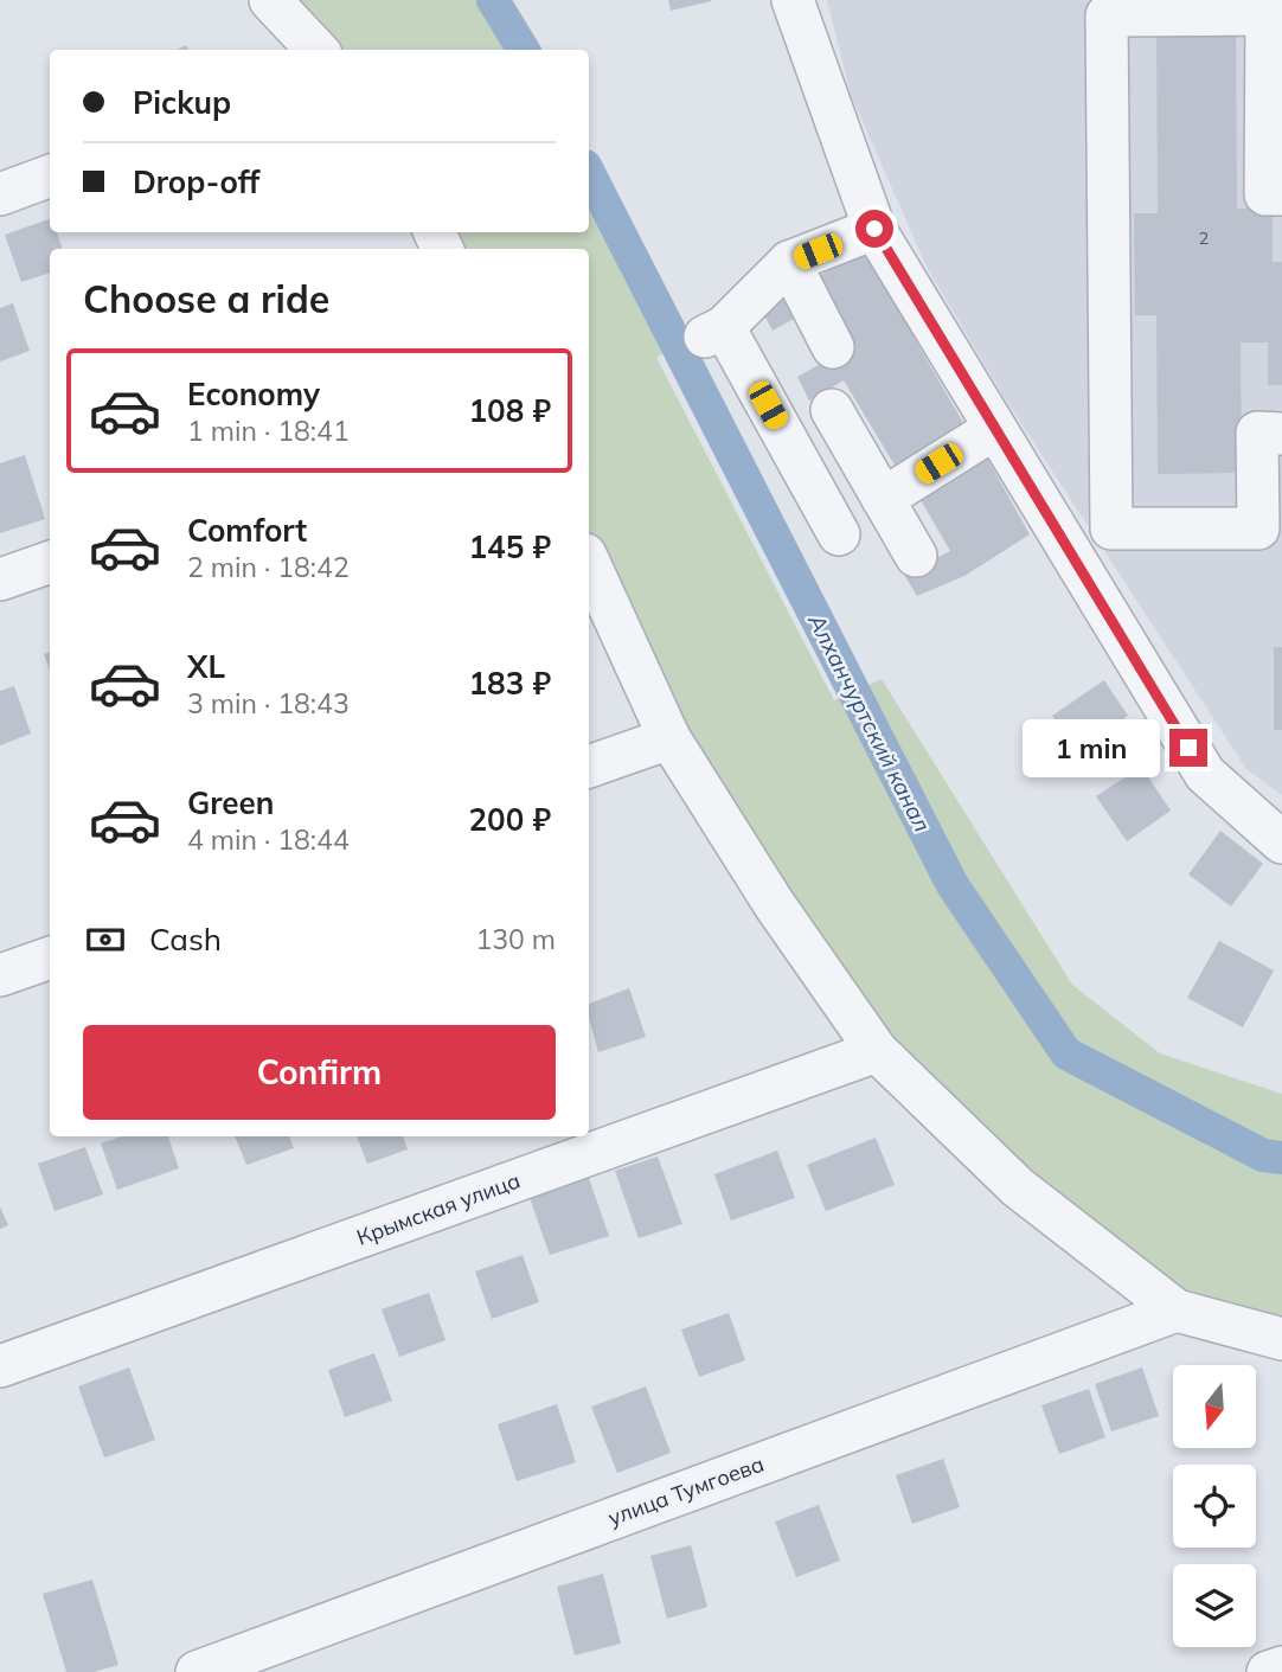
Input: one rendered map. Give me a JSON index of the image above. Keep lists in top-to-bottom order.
{
  "streets": {
    "street": ["Крымская улица", "улица Тумгоева"]
  },
  "water": ["Алханчуртский канал"],
  "house_numbers": ["2"],
  "north": "bottom",
  "page": {
    "banner": ["Pickup", "Drop-off"],
    "heading": "Choose a ride",
    "list": [
      {
        "name": "Economy",
        "note": "1 min · 18:41",
        "value": "108 ₽"
      },
      {
        "name": "Comfort",
        "note": "2 min · 18:42",
        "value": "145 ₽"
      },
      {
        "name": "XL",
        "note": "3 min · 18:43",
        "value": "183 ₽"
      },
      {
        "name": "Green",
        "note": "4 min · 18:44",
        "value": "200 ₽"
      }
    ],
    "bubble": "1 min",
    "pay": ["Cash", "130 m"],
    "buttons": "Confirm"
  }
}
